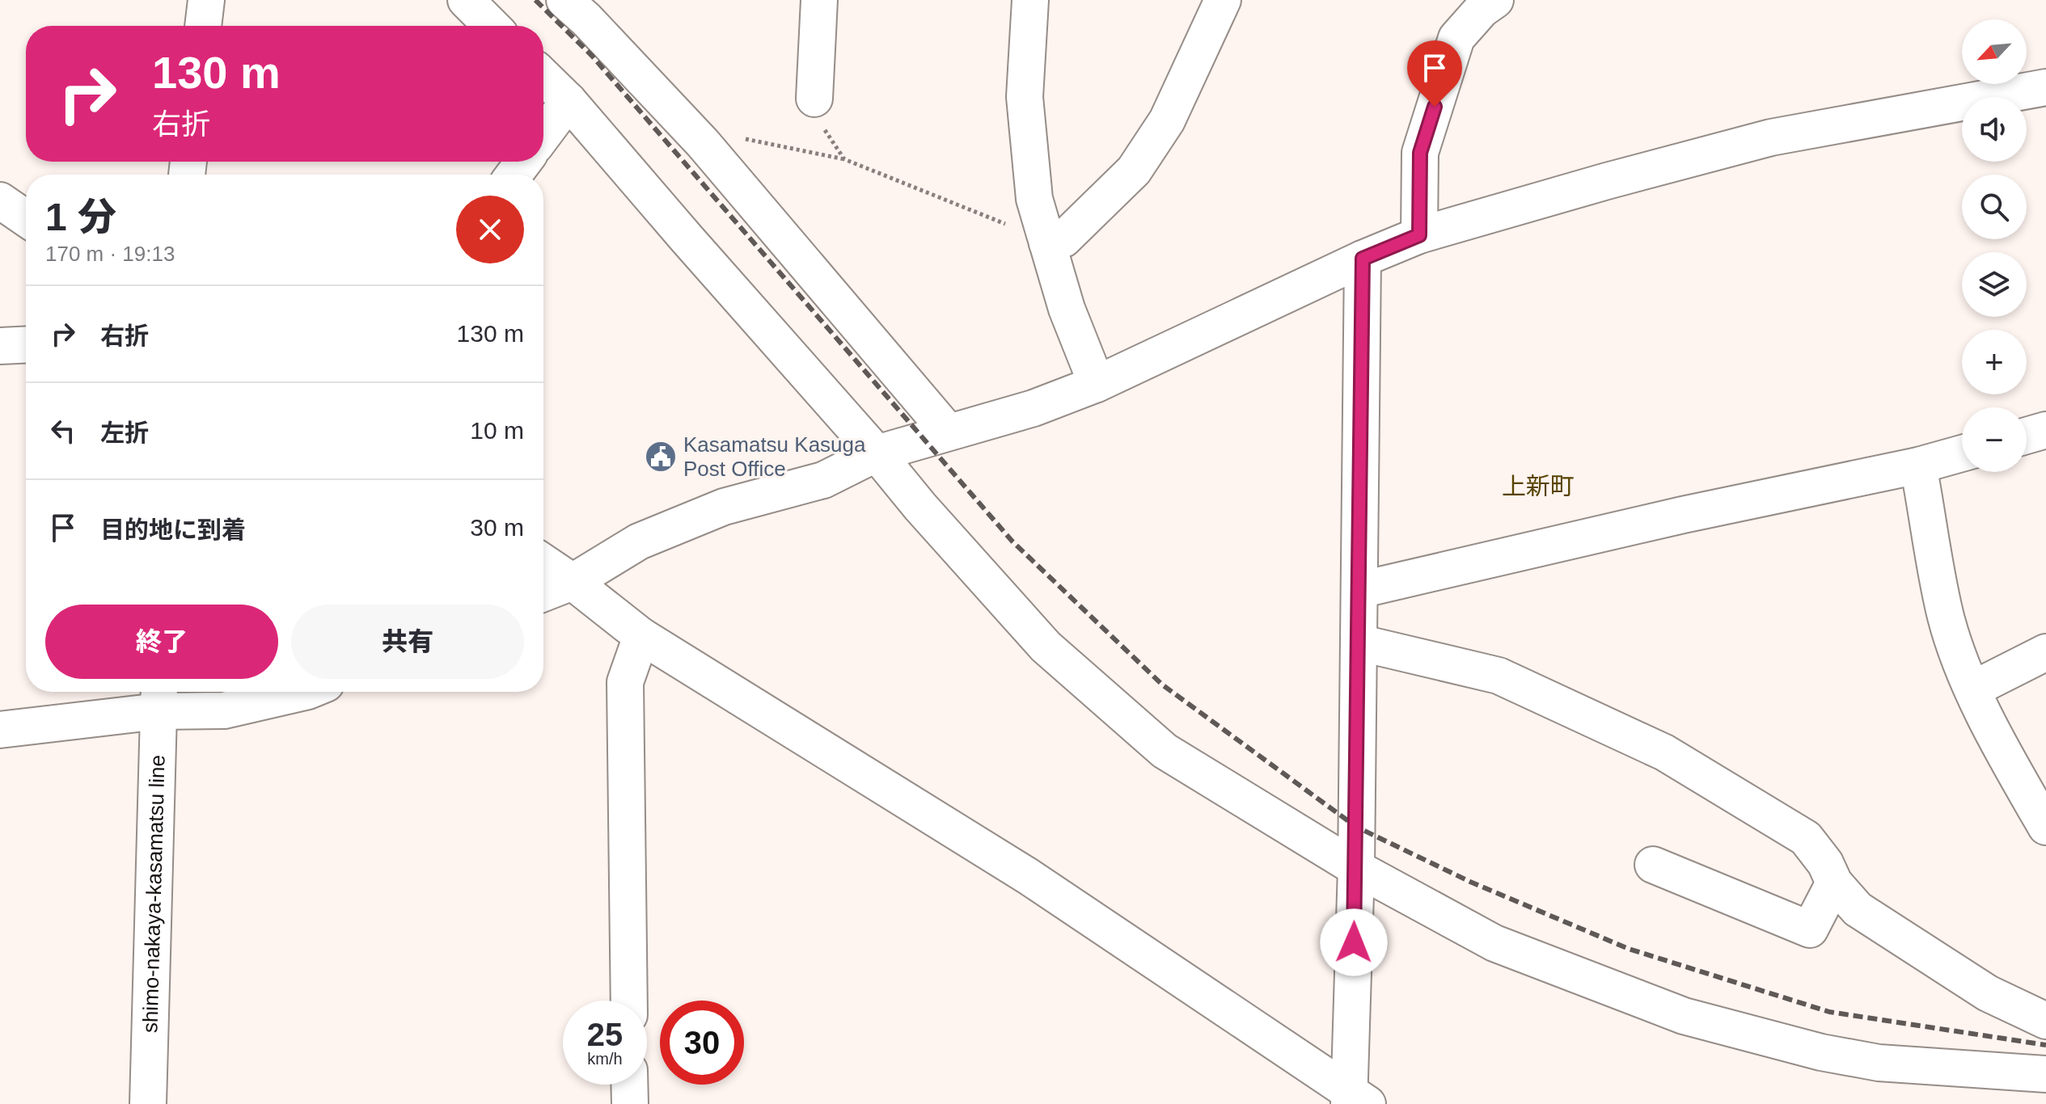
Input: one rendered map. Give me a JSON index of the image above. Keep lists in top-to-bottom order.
{
  "streets": {
    "street": ["shimo-nakaya-kasamatsu line"]
  },
  "districts": ["上新町"],
  "places": {
    "public building": ["Kasamatsu Kasuga Post Office"]
  },
  "north": "bottom left",
  "page": {
    "map_buttons": ["+", "−"],
    "turn": ["130 m", "右折"],
    "heading": ["1 分", "170 m · 19:13"],
    "list": [
      {
        "name": "右折",
        "value": "130 m"
      },
      {
        "name": "左折",
        "value": "10 m"
      },
      {
        "name": "目的地に到着",
        "value": "30 m"
      }
    ],
    "buttons": ["終了", "共有"],
    "speed": "25 km/h",
    "limit": "30"
  }
}
